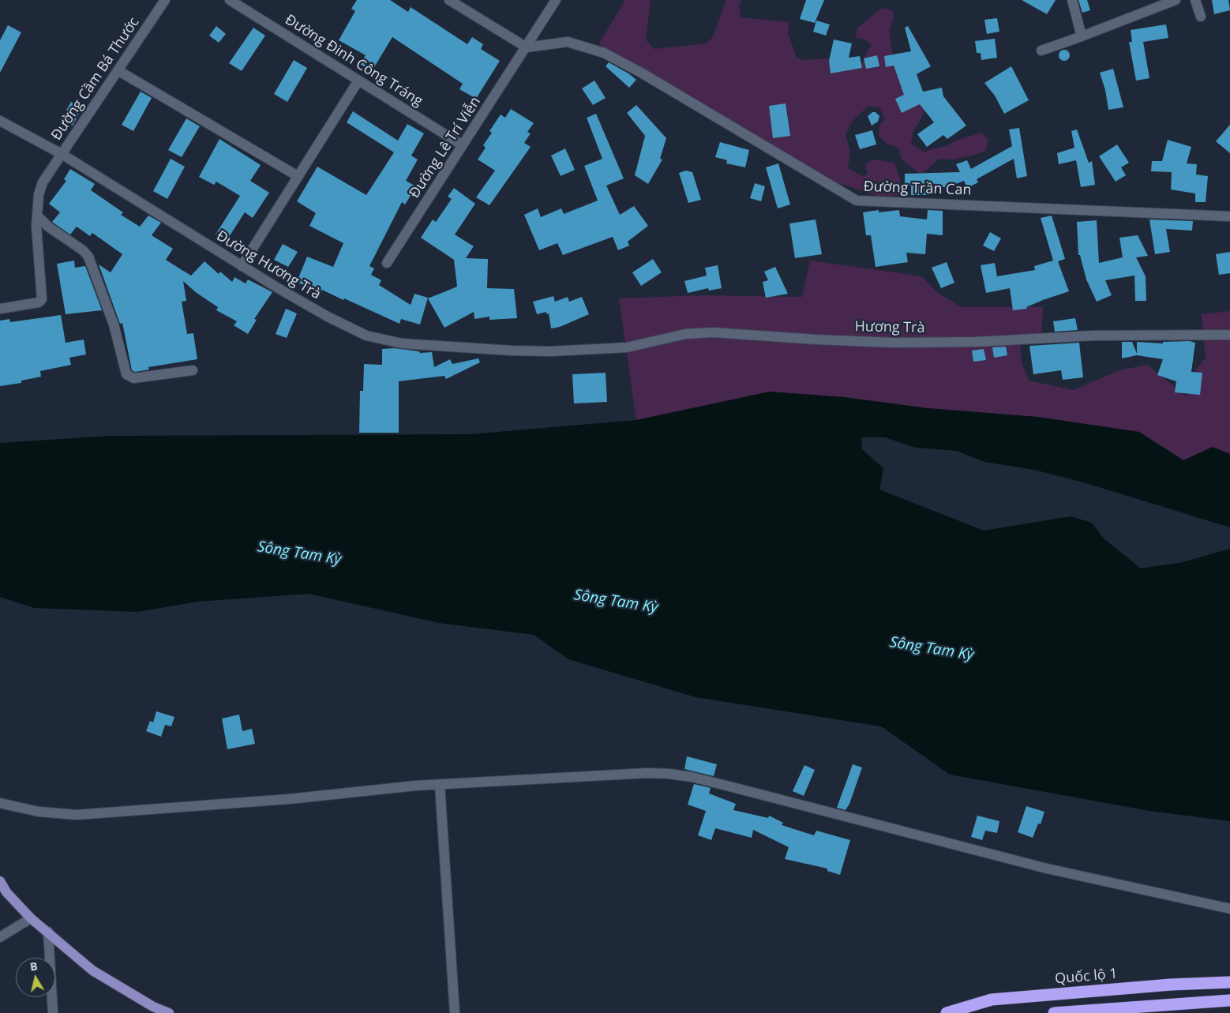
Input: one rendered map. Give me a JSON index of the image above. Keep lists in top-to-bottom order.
{
  "streets": {
    "highway": ["Quốc lộ 1"],
    "street": [
      "Đường Đinh Công Tráng",
      "Đường Cầm Bá Thước",
      "Đường Lê Trí Viễn",
      "Đường Trần Can",
      "Đường Hương Trà",
      "Hương Trà"
    ]
  },
  "crossings": [
    ["Đường Đinh Công Tráng", "Đường Lê Trí Viễn"],
    ["Đường Cầm Bá Thước", "Đường Hương Trà"],
    ["Đường Lê Trí Viễn", "Đường Trần Can"],
    ["Đường Hương Trà", "Hương Trà"]
  ],
  "water": ["Sông Tam Kỳ"],
  "north": "top"
}
